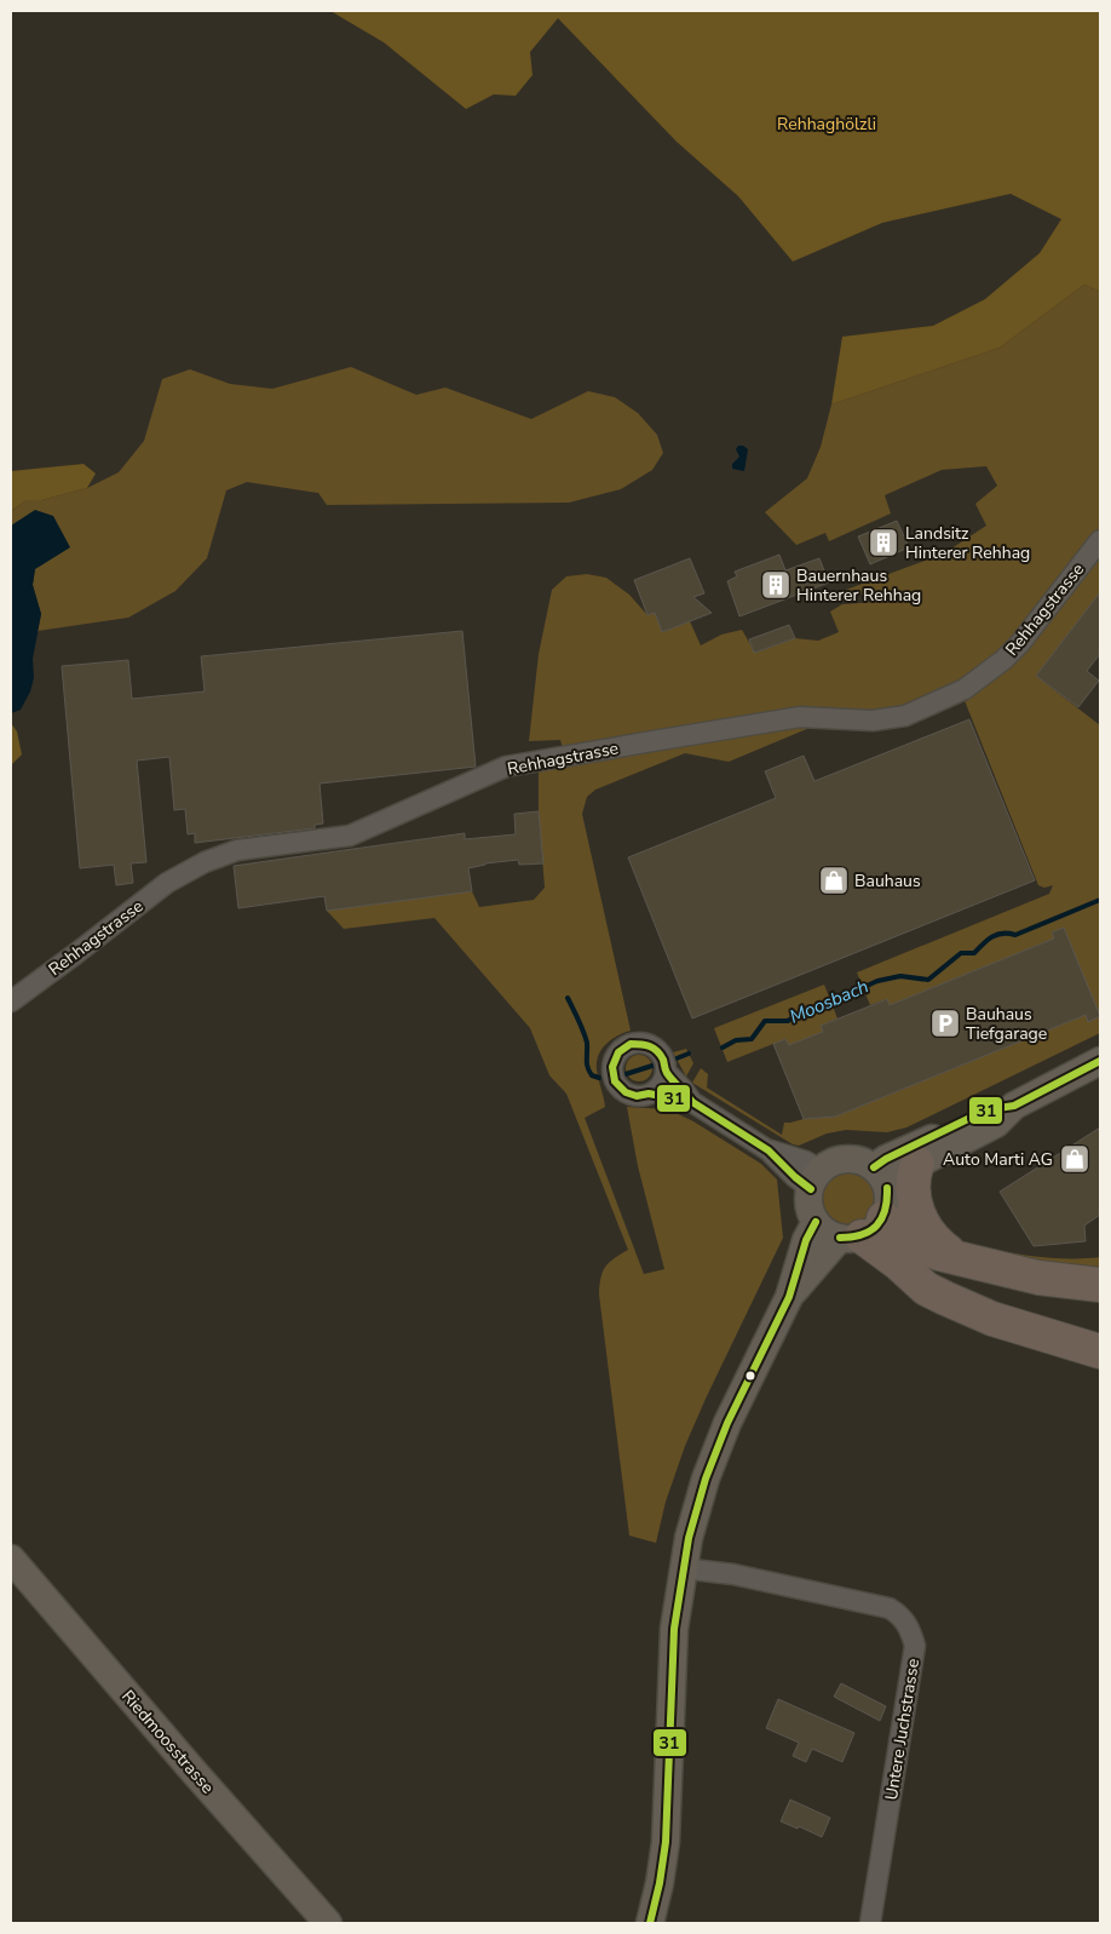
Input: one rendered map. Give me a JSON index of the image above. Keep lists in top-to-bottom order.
{
  "streets": {
    "main road": ["Riedmoosstrasse"],
    "street": ["Rehhagstrasse", "Untere Juchstrasse"]
  },
  "water": ["Moosbach"],
  "parks": ["Rehhaghölzli"],
  "places": {
    "building": ["Landsitz Hinterer Rehhag", "Bauernhaus Hinterer Rehhag"],
    "shop": ["Bauhaus", "Auto Marti AG"],
    "parking": ["Bauhaus Tiefgarage"]
  },
  "lines": ["transit line 31"]
}
